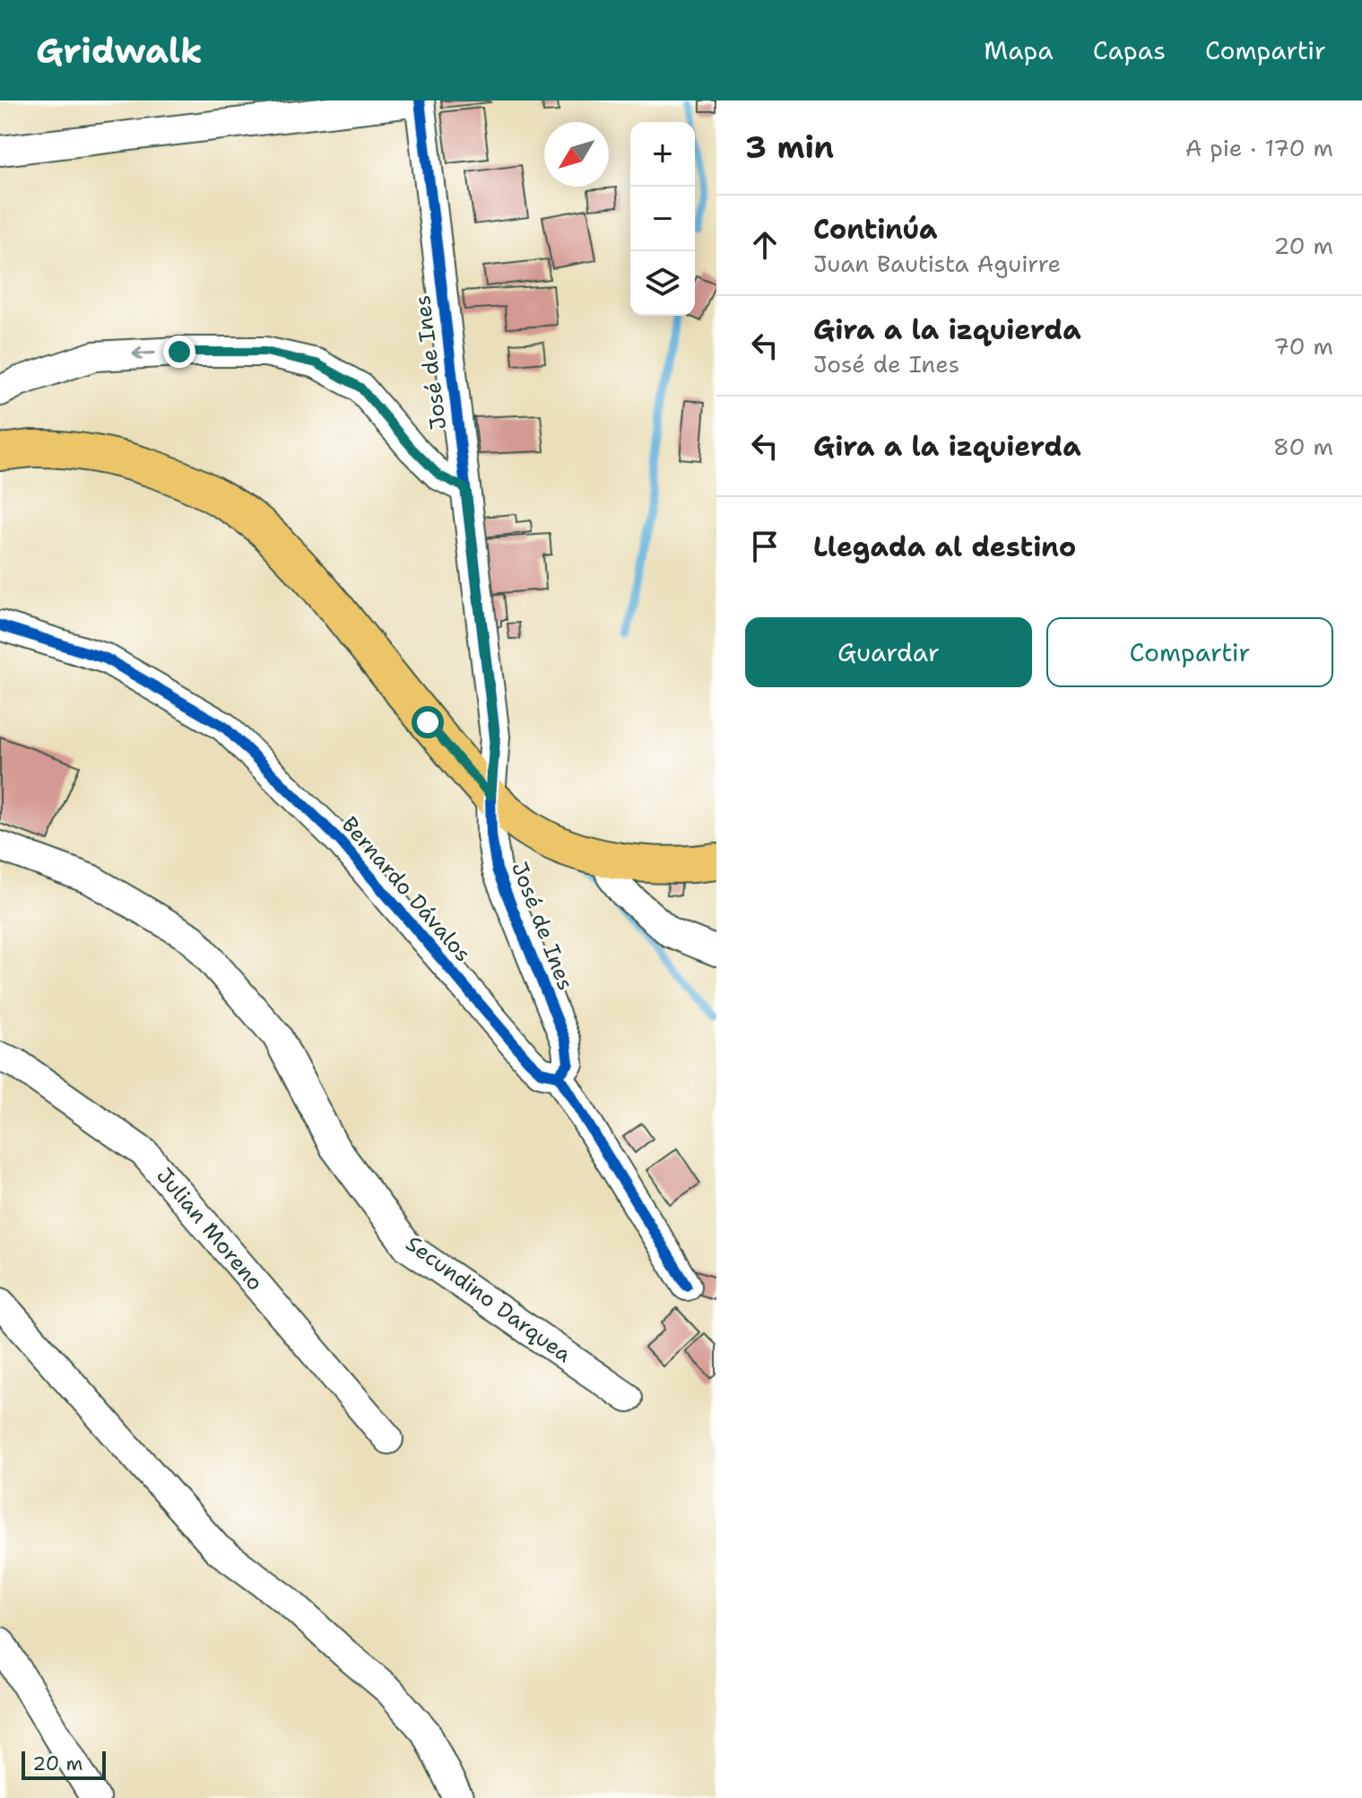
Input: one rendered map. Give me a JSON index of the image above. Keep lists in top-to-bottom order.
{
  "streets": {
    "street": [
      "José de Ines",
      "Bernardo Dávalos",
      "Julian Moreno",
      "Secundino Darquea"
    ]
  },
  "crossings": [
    ["José de Ines", "Bernardo Dávalos"]
  ],
  "scale_bar": "20 m",
  "north": "bottom left",
  "page": {
    "header": "Gridwalk",
    "nav": ["Mapa", "Capas", "Compartir"],
    "heading": ["3 min", "A pie · 170 m"],
    "map_buttons": ["+", "−"],
    "list": [
      ["Continúa", "Juan Bautista Aguirre", "20 m"],
      ["Gira a la izquierda", "José de Ines", "70 m"],
      ["Gira a la izquierda", "80 m"],
      "Llegada al destino"
    ],
    "buttons": ["Guardar", "Compartir"],
    "scale": "20 m"
  }
}
